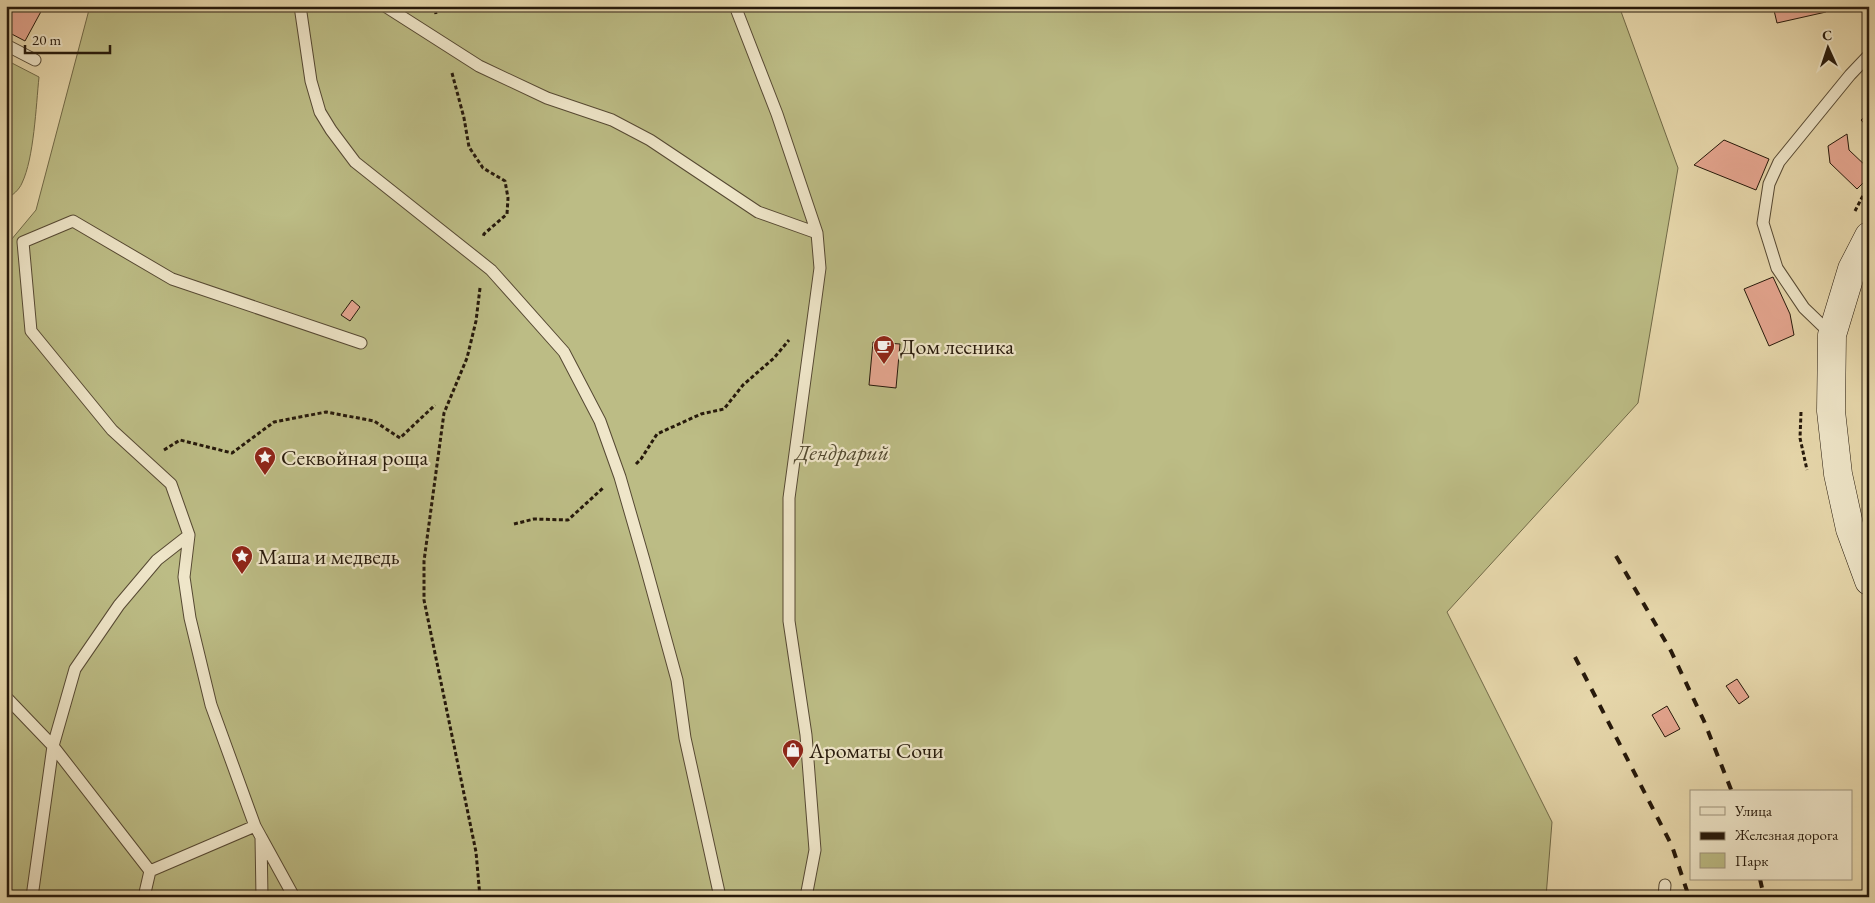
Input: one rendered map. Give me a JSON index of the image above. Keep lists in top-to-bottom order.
{
  "parks": ["Дендрарий"],
  "places": {
    "cafe": ["Дом лесника"],
    "place": ["Секвойная роща", "Маша и медведь"],
    "shop": ["Ароматы Сочи"]
  },
  "legend": ["Улица", "Железная дорога", "Парк"],
  "scale_bar": "20 m",
  "north": "top"
}
